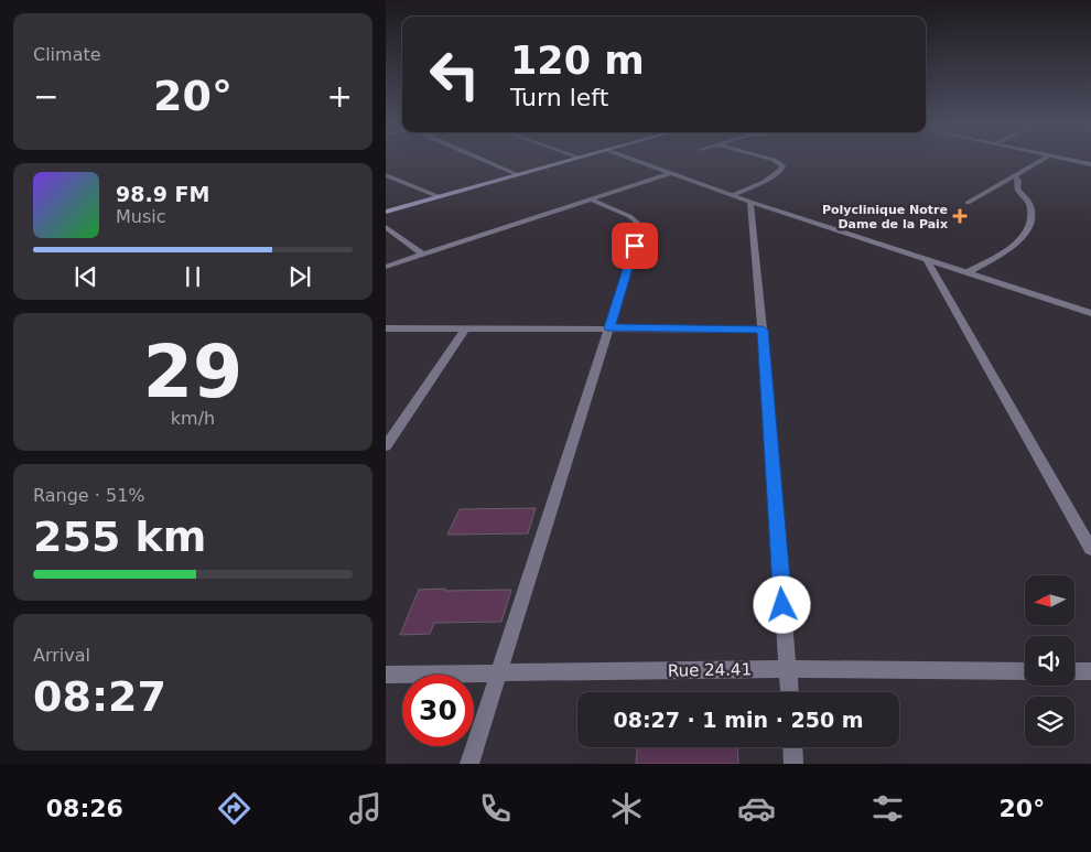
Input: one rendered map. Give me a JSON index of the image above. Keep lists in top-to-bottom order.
{
  "streets": {
    "street": ["Rue 24.41"]
  },
  "places": {
    "health": ["Polyclinique Notre Dame de la Paix"]
  },
  "north": "left",
  "page": {
    "tile": [
      "Climate",
      ["29", "km/h"],
      ["Range · 51%", "255 km"],
      ["Arrival", "08:27"]
    ],
    "turn": ["120 m", "Turn left"],
    "heat": ["−", "20°", "+"],
    "song": ["98.9 FM", "Music"],
    "limit": "30",
    "trip": "08:27 · 1 min · 250 m",
    "tabs": ["08:26", "20°"]
  }
}
